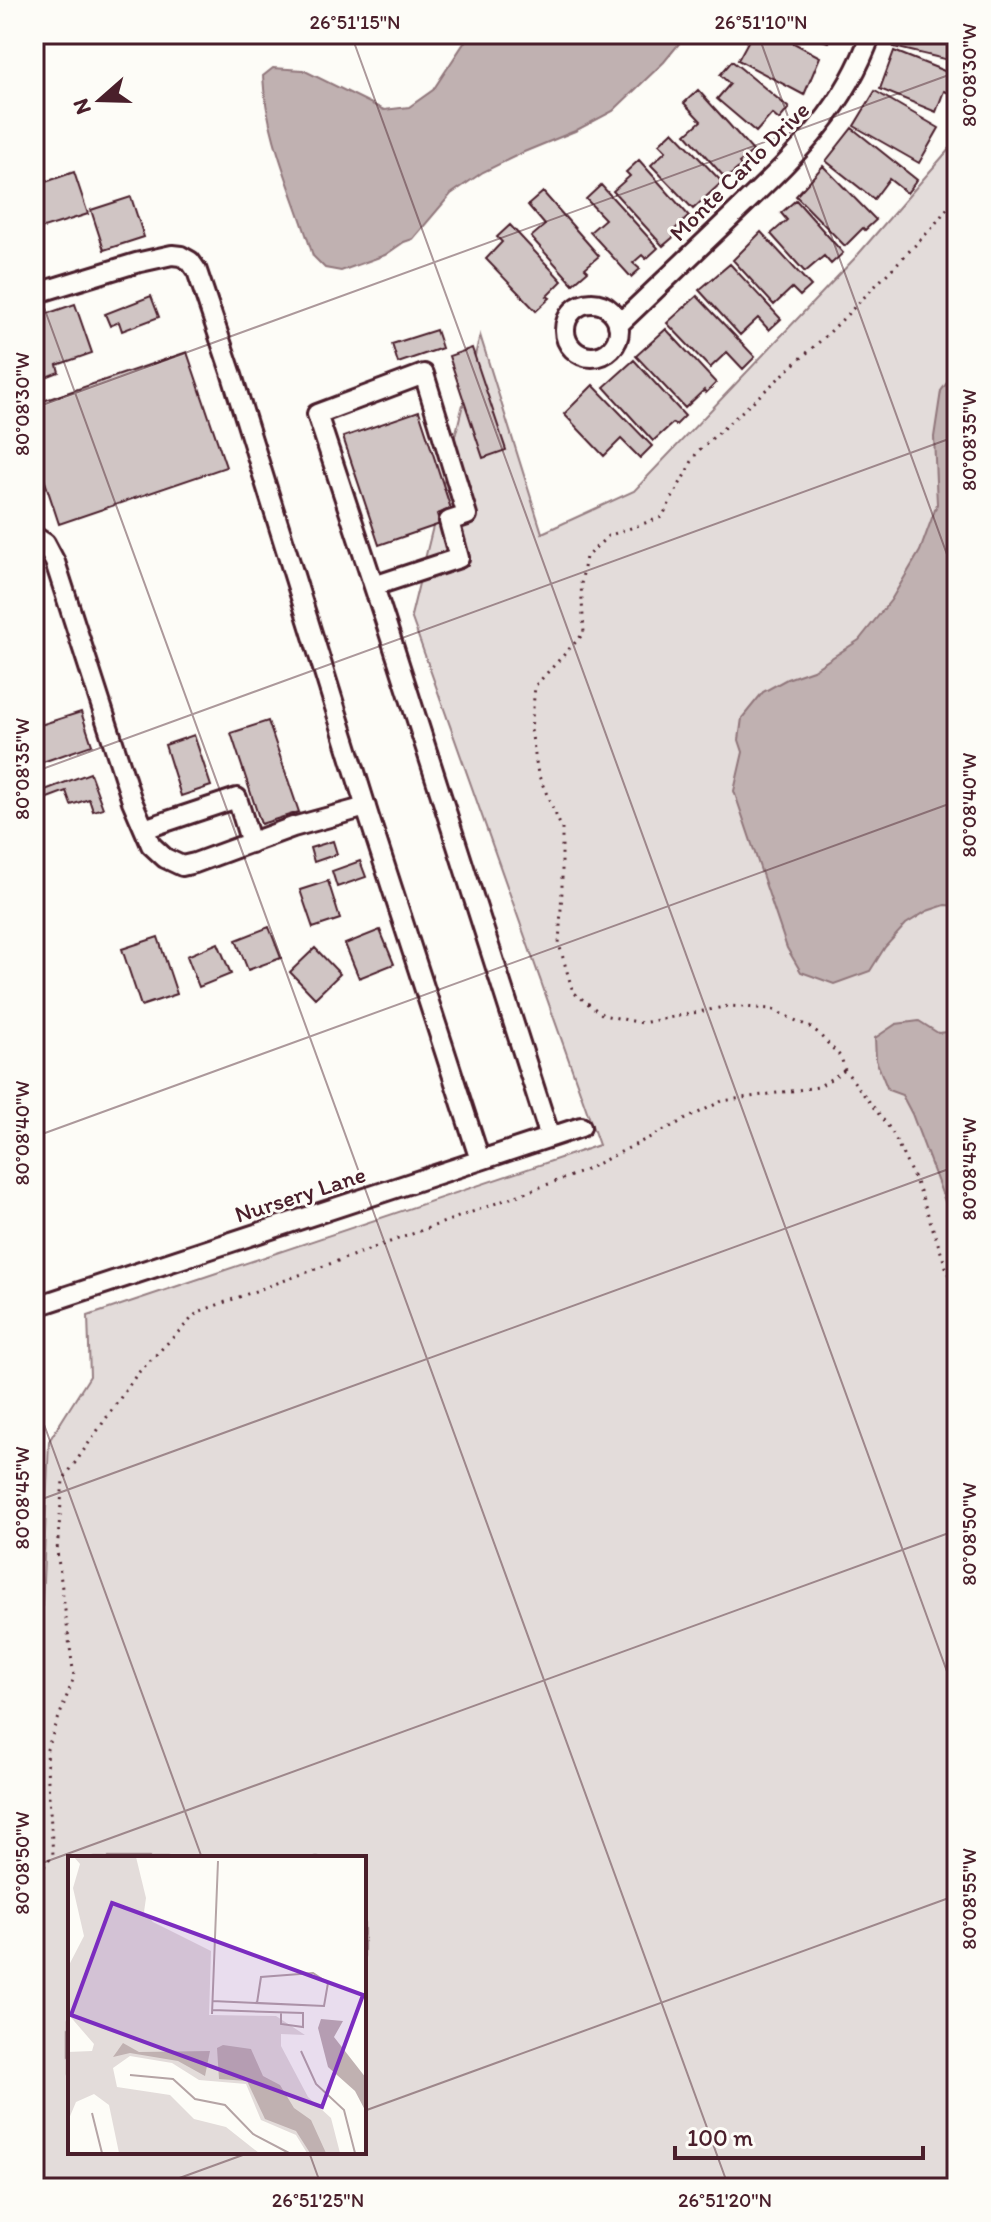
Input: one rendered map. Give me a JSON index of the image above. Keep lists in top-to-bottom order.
{
  "streets": {
    "street": ["Monte Carlo Drive", "Nursery Lane"]
  },
  "scale_bar": "100 m",
  "north": "left",
  "coordinates": [
    "26°51'15\"N",
    "26°51'10\"N",
    "80°08'30\"W",
    "80°08'35\"W",
    "80°08'40\"W",
    "80°08'45\"W",
    "80°08'50\"W",
    "80°08'55\"W",
    "26°51'25\"N",
    "26°51'20\"N"
  ]
}
